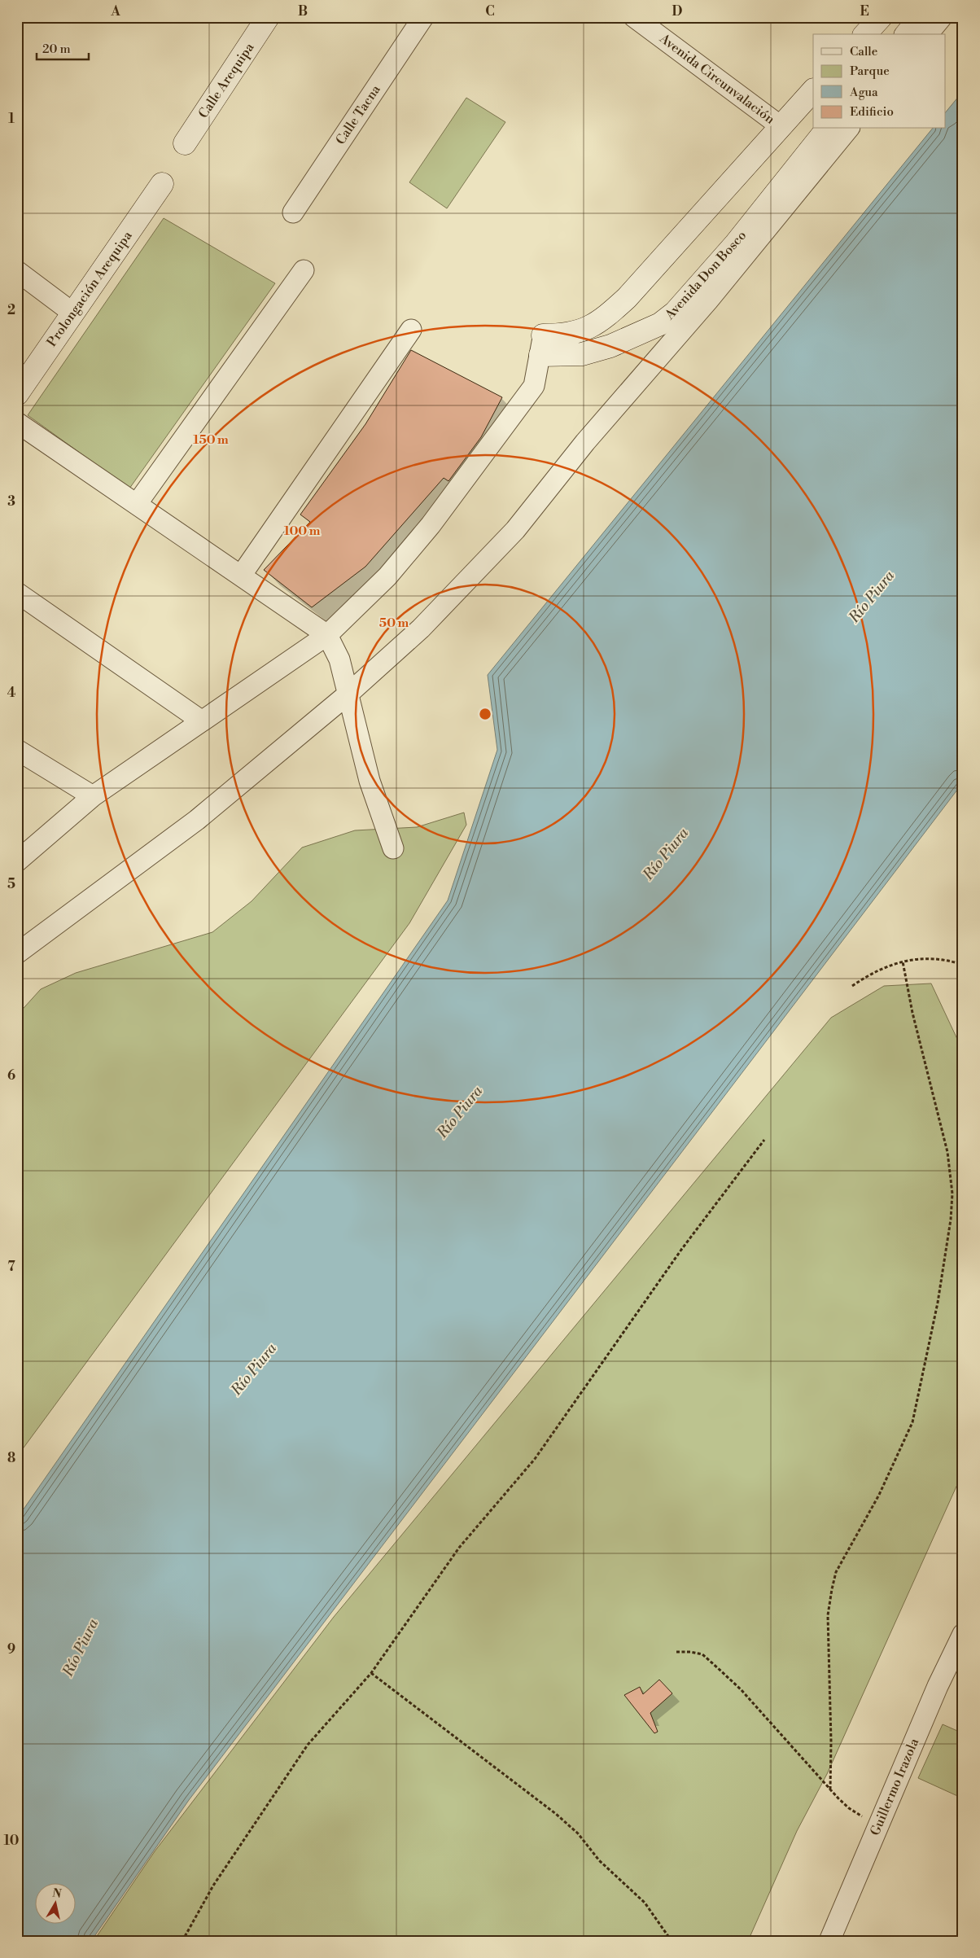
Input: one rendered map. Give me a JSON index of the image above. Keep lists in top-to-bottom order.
{
  "streets": {
    "main road": ["Calle Arequipa", "Avenida Don Bosco", "Prolongación Arequipa"],
    "street": ["Avenida Circunvalación", "Calle Tacna", "Guillermo Irazola"]
  },
  "water": ["Río Piura"],
  "legend": [
    "Calle",
    "Parque",
    "Agua",
    "Edificio"
  ],
  "scale_bar": "20 m",
  "north": "top",
  "grid": {
    "columns": [
      "A",
      "B",
      "C",
      "D",
      "E"
    ],
    "rows": [
      "1",
      "2",
      "3",
      "4",
      "5",
      "6",
      "7",
      "8",
      "9",
      "10"
    ]
  },
  "rings": ["150 m", "100 m", "50 m"]
}
